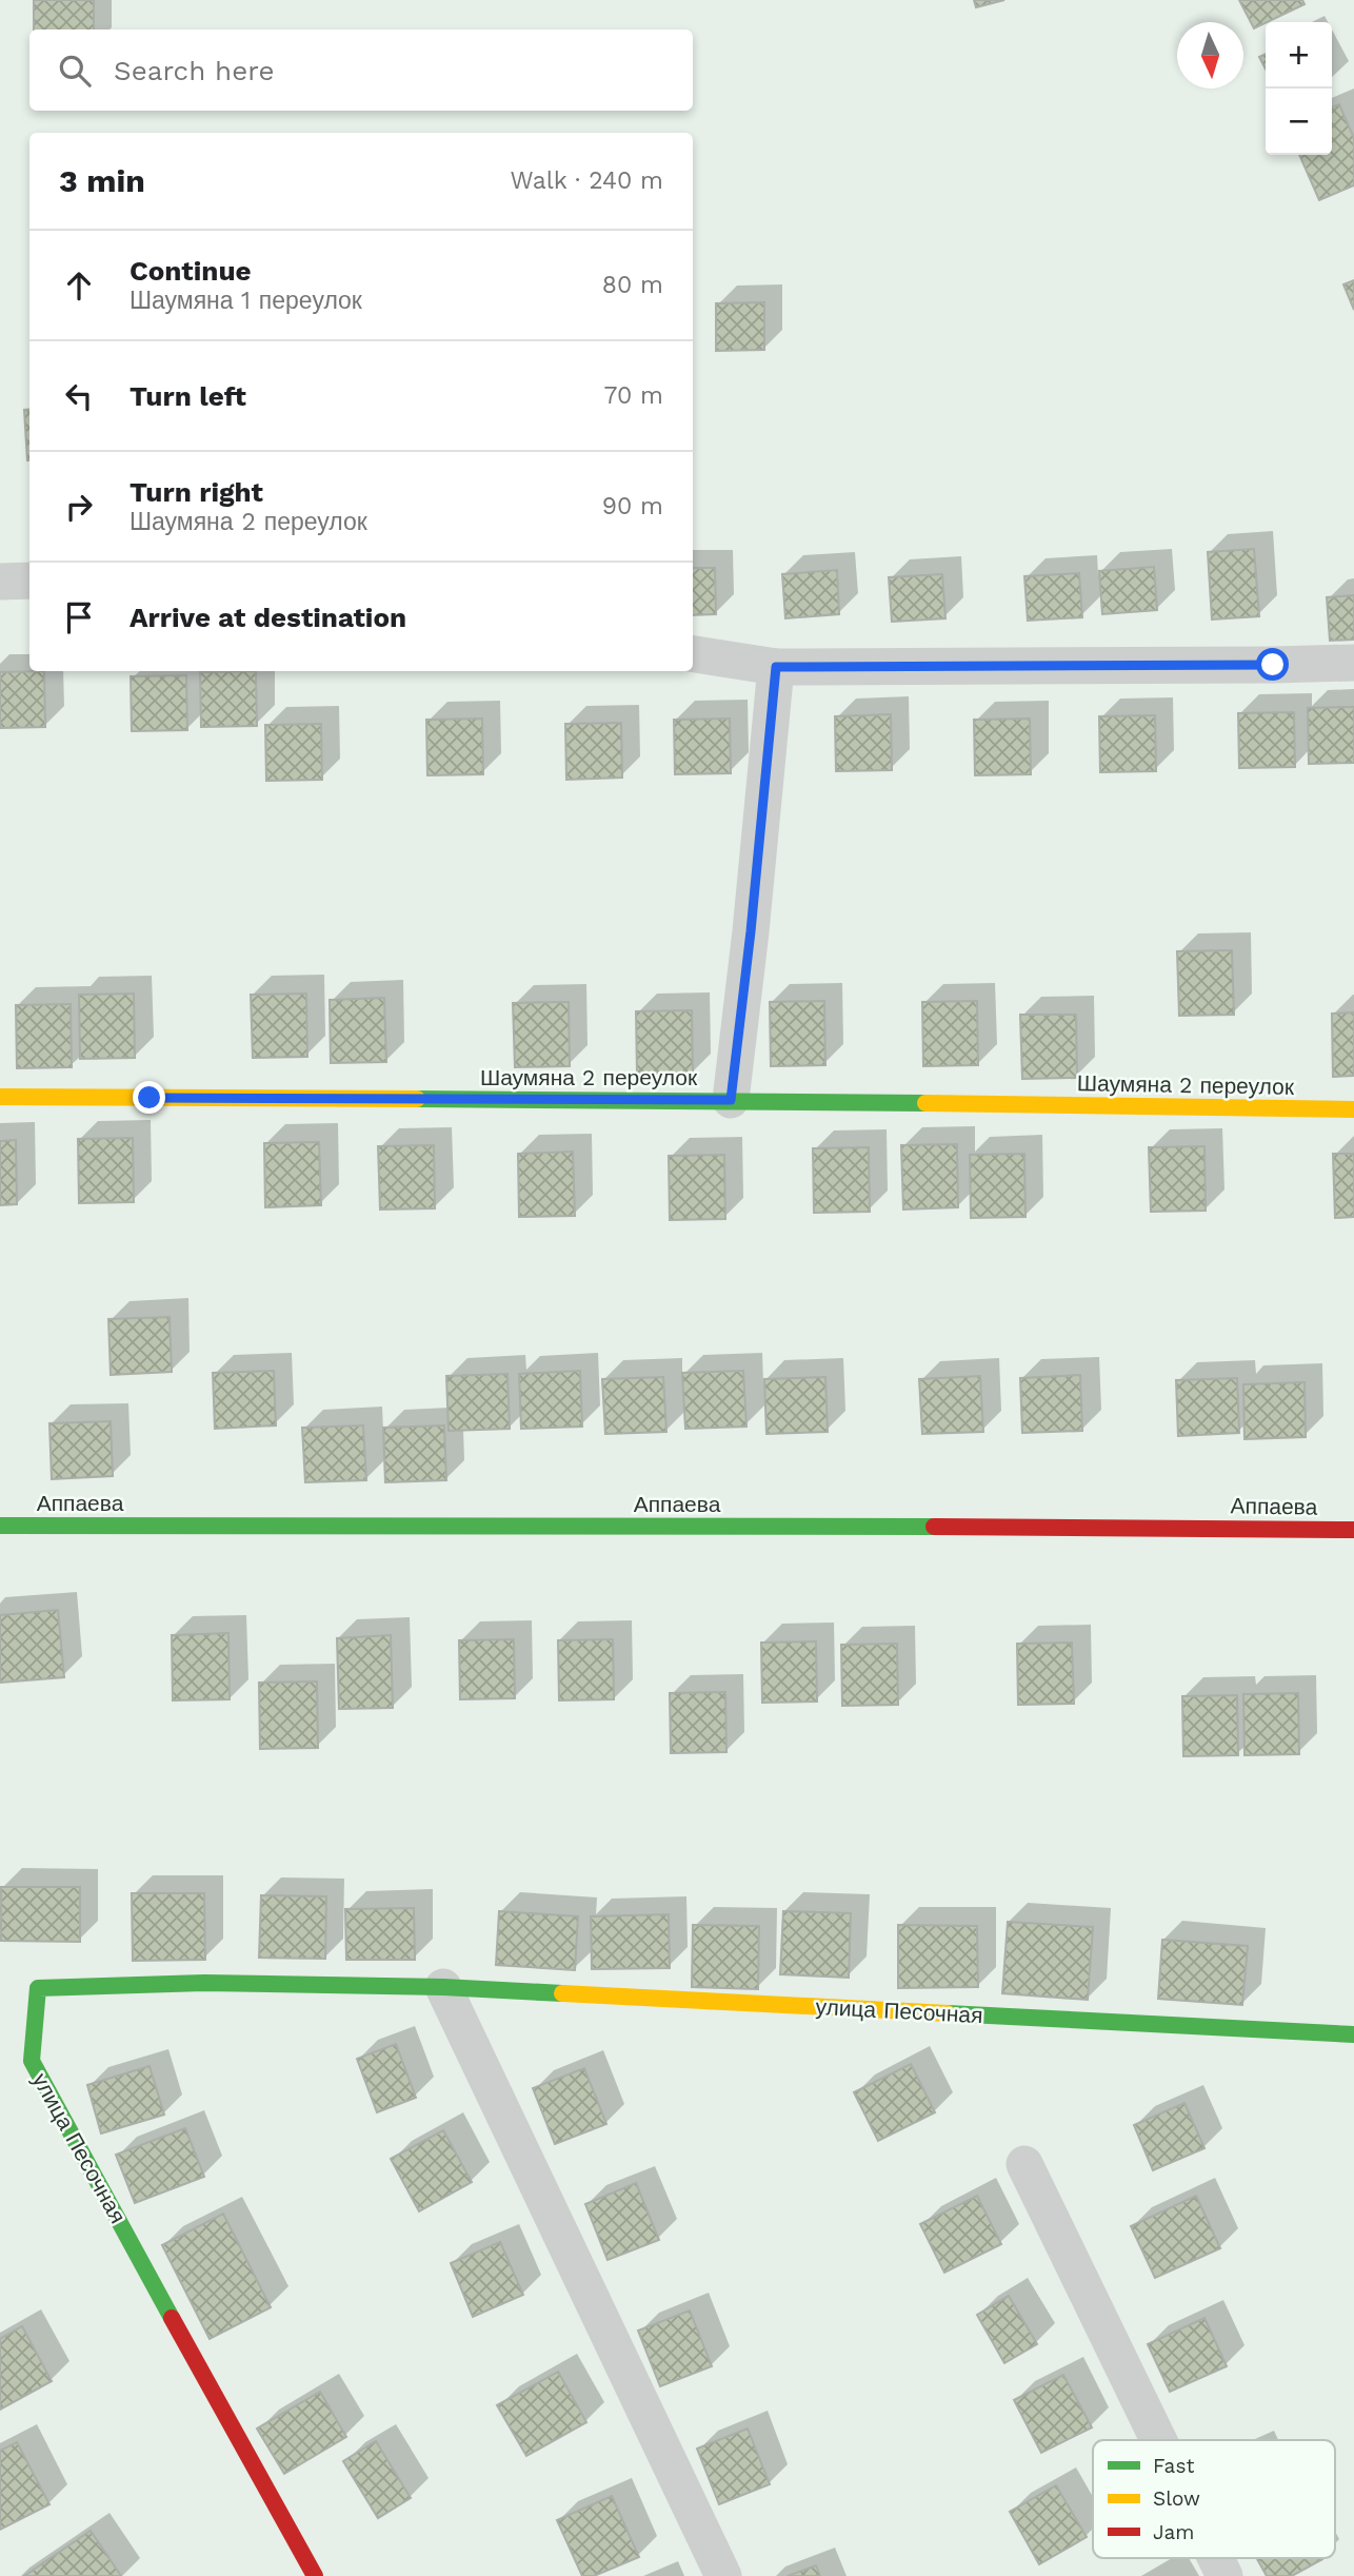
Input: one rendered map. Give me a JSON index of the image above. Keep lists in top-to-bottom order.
{
  "streets": {
    "street": ["Шаумяна 2 переулок", "Аппаева", "улица Песочная"]
  },
  "legend": ["Fast", "Slow", "Jam"],
  "north": "bottom",
  "page": {
    "map_buttons": ["+", "−"],
    "search": "Search here",
    "heading": ["3 min", "Walk · 240 m"],
    "list": [
      ["Continue", "Шаумяна 1 переулок", "80 m"],
      ["Turn left", "70 m"],
      ["Turn right", "Шаумяна 2 переулок", "90 m"],
      "Arrive at destination"
    ]
  }
}
